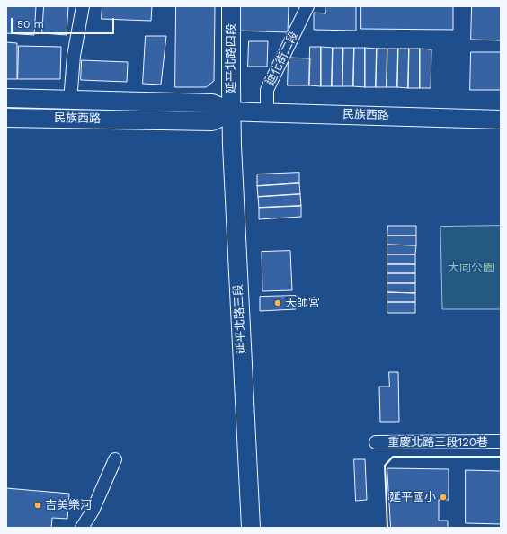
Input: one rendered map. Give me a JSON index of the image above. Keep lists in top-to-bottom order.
{
  "streets": {
    "street": [
      "延平北路四段",
      "迪化街二段",
      "民族西路",
      "延平北路三段",
      "重慶北路三段120巷"
    ]
  },
  "crossings": [
    ["延平北路四段", "民族西路"],
    ["延平北路四段", "延平北路三段"],
    ["迪化街二段", "民族西路"],
    ["民族西路", "延平北路三段"]
  ],
  "parks": ["大同公園"],
  "places": ["天師宮", "延平國小", "吉美樂河"],
  "scale_bar": "50 m"
}
